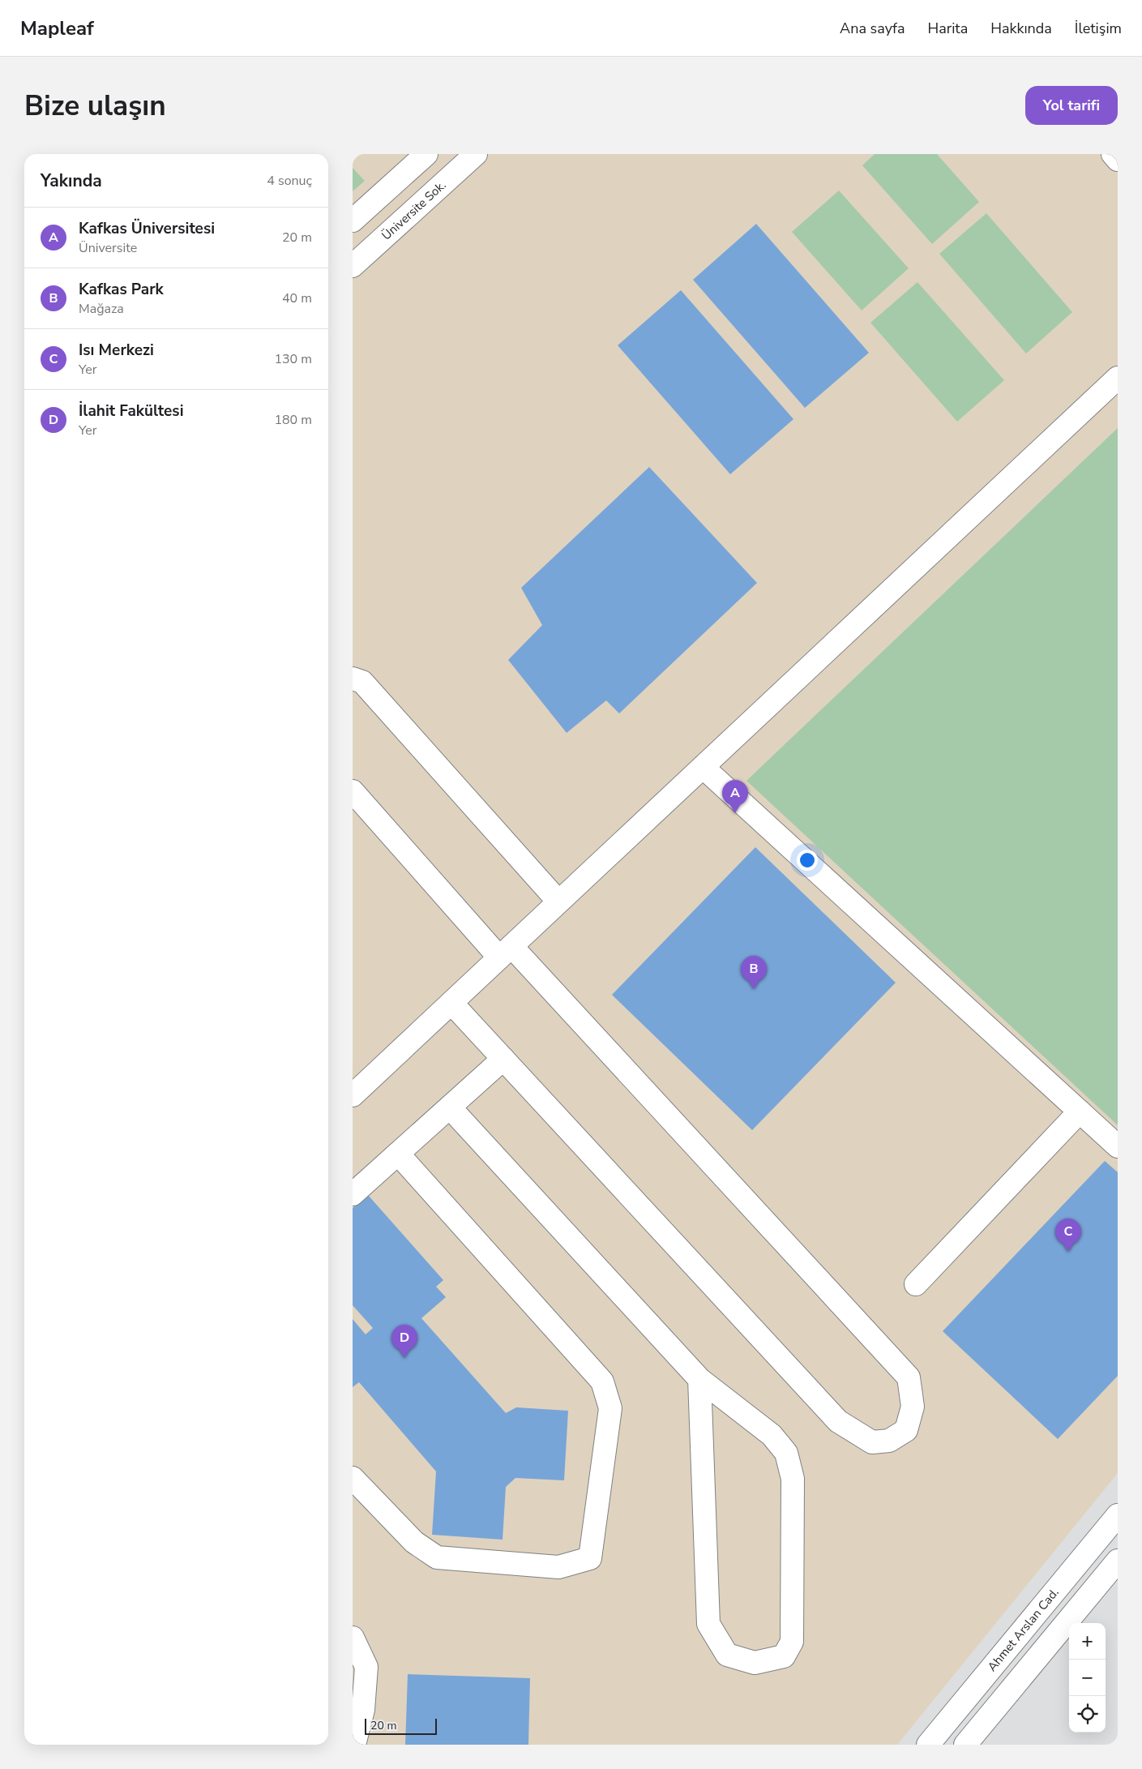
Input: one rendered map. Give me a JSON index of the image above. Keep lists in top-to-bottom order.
{
  "streets": {
    "street": ["Üniversite Sok.", "Ahmet Arslan Cad."]
  },
  "scale_bar": "20 m",
  "page": {
    "header": "Mapleaf",
    "nav": [
      "Ana sayfa",
      "Harita",
      "Hakkında",
      "İletişim"
    ],
    "buttons": "Yol tarifi",
    "title": "Bize ulaşın",
    "heading": ["Yakında", "4 sonuç"],
    "list": [
      {
        "mark": "A",
        "name": "Kafkas Üniversitesi",
        "note": "Üniversite",
        "value": "20 m"
      },
      {
        "mark": "B",
        "name": "Kafkas Park",
        "note": "Mağaza",
        "value": "40 m"
      },
      {
        "mark": "C",
        "name": "Isı Merkezi",
        "note": "Yer",
        "value": "130 m"
      },
      {
        "mark": "D",
        "name": "İlahit Fakültesi",
        "note": "Yer",
        "value": "180 m"
      }
    ],
    "pins": [
      "A",
      "B",
      "C",
      "D"
    ],
    "map_buttons": ["+", "−"],
    "scale": "20 m"
  }
}
